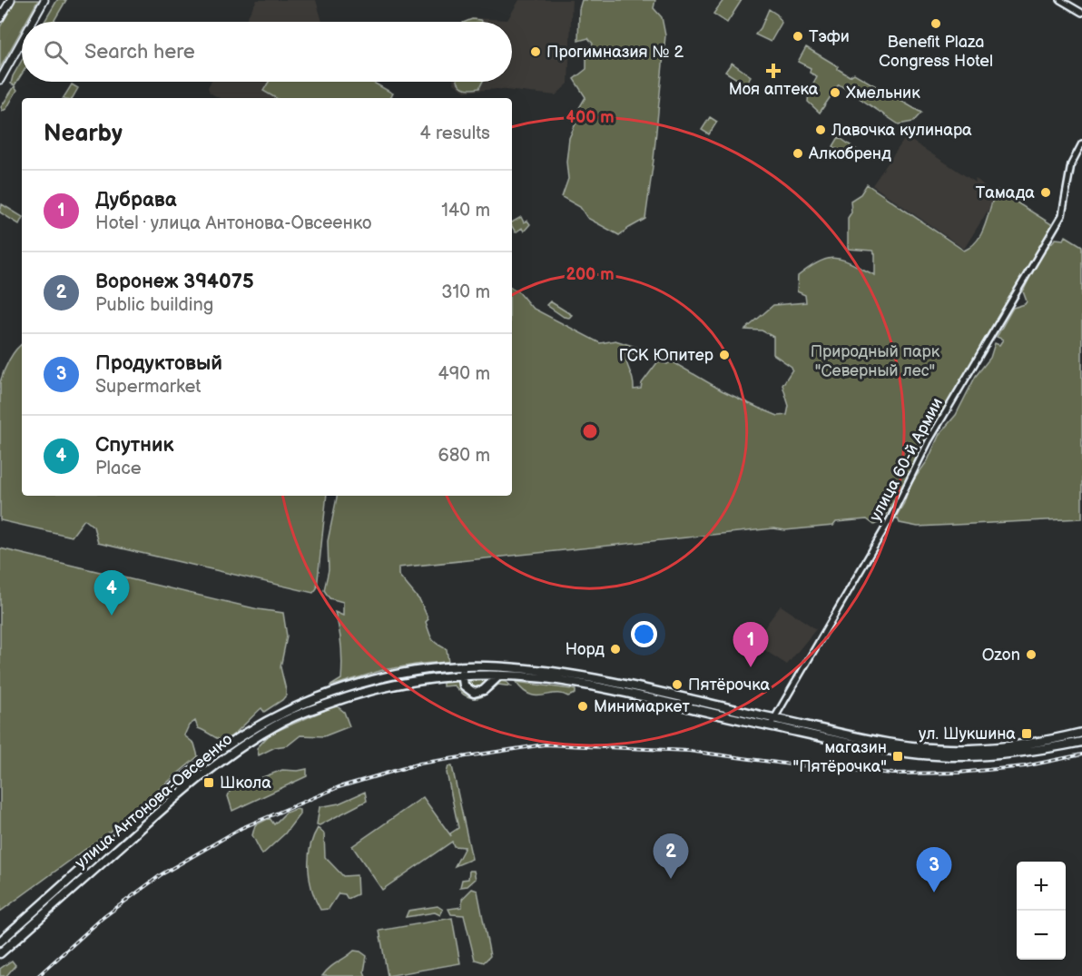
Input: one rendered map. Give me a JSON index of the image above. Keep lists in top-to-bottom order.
{
  "streets": {
    "highway": ["улица Антонова-Овсеенко"],
    "street": ["улица 60-й Армии"]
  },
  "crossings": [
    ["улица 60-й Армии", "улица Антонова-Овсеенко"]
  ],
  "parks": ["Природный парк \"Северный лес\""],
  "places": {
    "other": [
      "Benefit Plaza Congress Hotel",
      "Тэфи",
      "Прогимназия № 2",
      "Хмельник",
      "Лавочка кулинара",
      "Алкобренд",
      "Тамада",
      "ГСК Юпитер",
      "Норд",
      "Ozon",
      "Пятёрочка",
      "Минимаркет"
    ],
    "health": ["Моя аптека"],
    "transit": ["ул. Шукшина", "магазин \"Пятёрочка\"", "Школа"]
  },
  "page": {
    "search": "Search here",
    "heading": ["Nearby", "4 results"],
    "list": [
      {
        "mark": "1",
        "name": "Дубрава",
        "note": "Hotel · улица Антонова-Овсеенко",
        "value": "140 m"
      },
      {
        "mark": "2",
        "name": "Воронеж 394075",
        "note": "Public building",
        "value": "310 m"
      },
      {
        "mark": "3",
        "name": "Продуктовый",
        "note": "Supermarket",
        "value": "490 m"
      },
      {
        "mark": "4",
        "name": "Спутник",
        "note": "Place",
        "value": "680 m"
      }
    ],
    "pins": [
      "4",
      "1",
      "2",
      "3"
    ],
    "map_buttons": ["+", "−"]
  },
  "rings": ["400 m", "200 m"]
}
